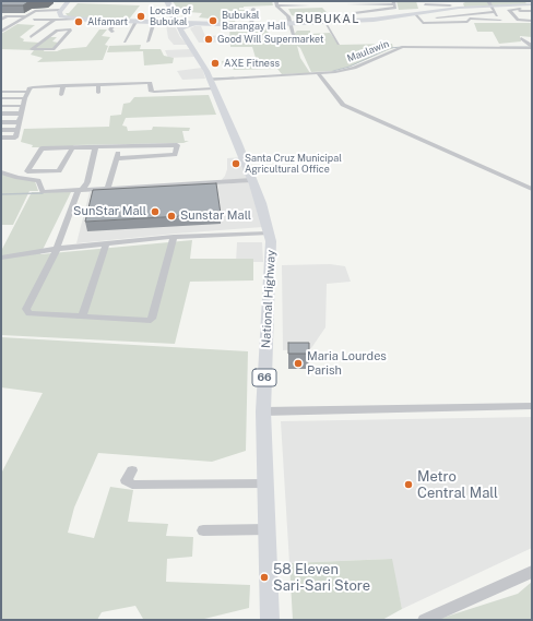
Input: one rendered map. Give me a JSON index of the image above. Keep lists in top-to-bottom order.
{
  "streets": {
    "main road": ["National Highway", "66"],
    "street": ["Maulawin"]
  },
  "crossings": [
    ["Maulawin", "National Highway"]
  ],
  "districts": ["BUBUKAL"],
  "places": [
    "Locale of Bubukal",
    "Bubukal Barangay Hall",
    "Alfamart",
    "Good Will Supermarket",
    "AXE Fitness",
    "Santa Cruz Municipal Agricultural Office",
    "SunStar Mall",
    "Sunstar Mall",
    "Maria Lourdes Parish",
    "Metro Central Mall",
    "58 Eleven Sari-Sari Store"
  ]
}
